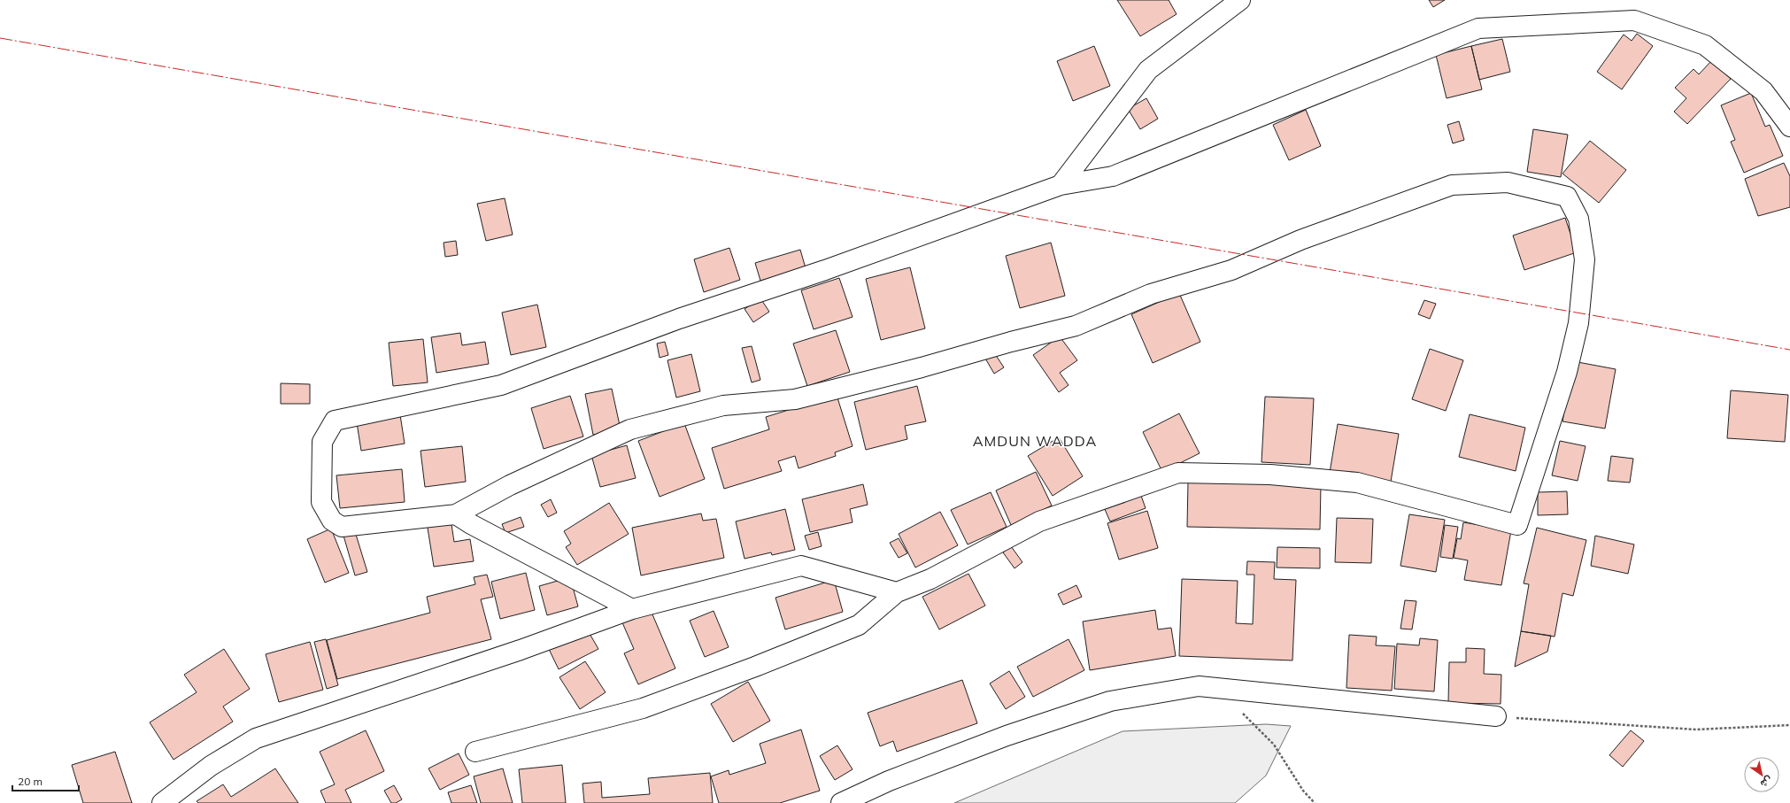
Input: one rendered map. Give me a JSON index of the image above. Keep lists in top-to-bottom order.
{
  "districts": ["AMDUN WADDA"],
  "scale_bar": "20 m",
  "north": "bottom right"
}
